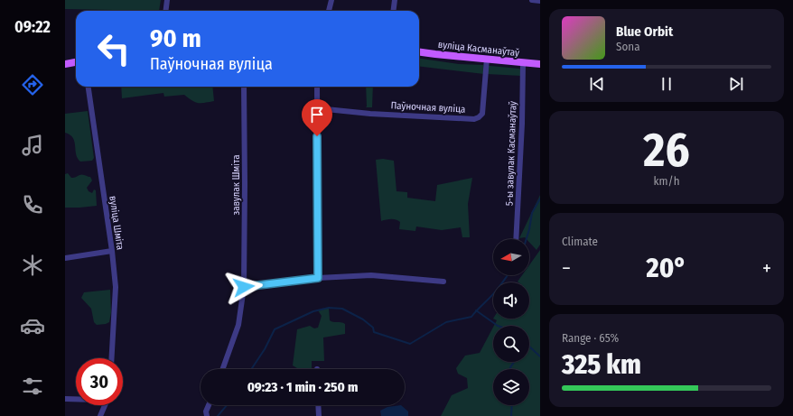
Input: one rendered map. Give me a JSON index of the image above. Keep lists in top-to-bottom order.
{
  "streets": {
    "main road": ["вуліца Касманаўтаў"],
    "street": [
      "Паўночная вуліца",
      "5-ы завулак Касманаўтаў",
      "завулак Шміта",
      "вуліца Шміта"
    ]
  },
  "crossings": [
    ["вуліца Касманаўтаў", "Паўночная вуліца"],
    ["вуліца Касманаўтаў", "5-ы завулак Касманаўтаў"]
  ],
  "north": "left",
  "page": {
    "tabs": "09:22",
    "turn": ["90 m", "Паўночная вуліца"],
    "song": ["Blue Orbit", "Sona"],
    "tile": [
      ["26", "km/h"],
      "Climate",
      ["Range · 65%", "325 km"]
    ],
    "heat": ["−", "20°", "+"],
    "limit": "30",
    "trip": "09:23 · 1 min · 250 m"
  }
}
